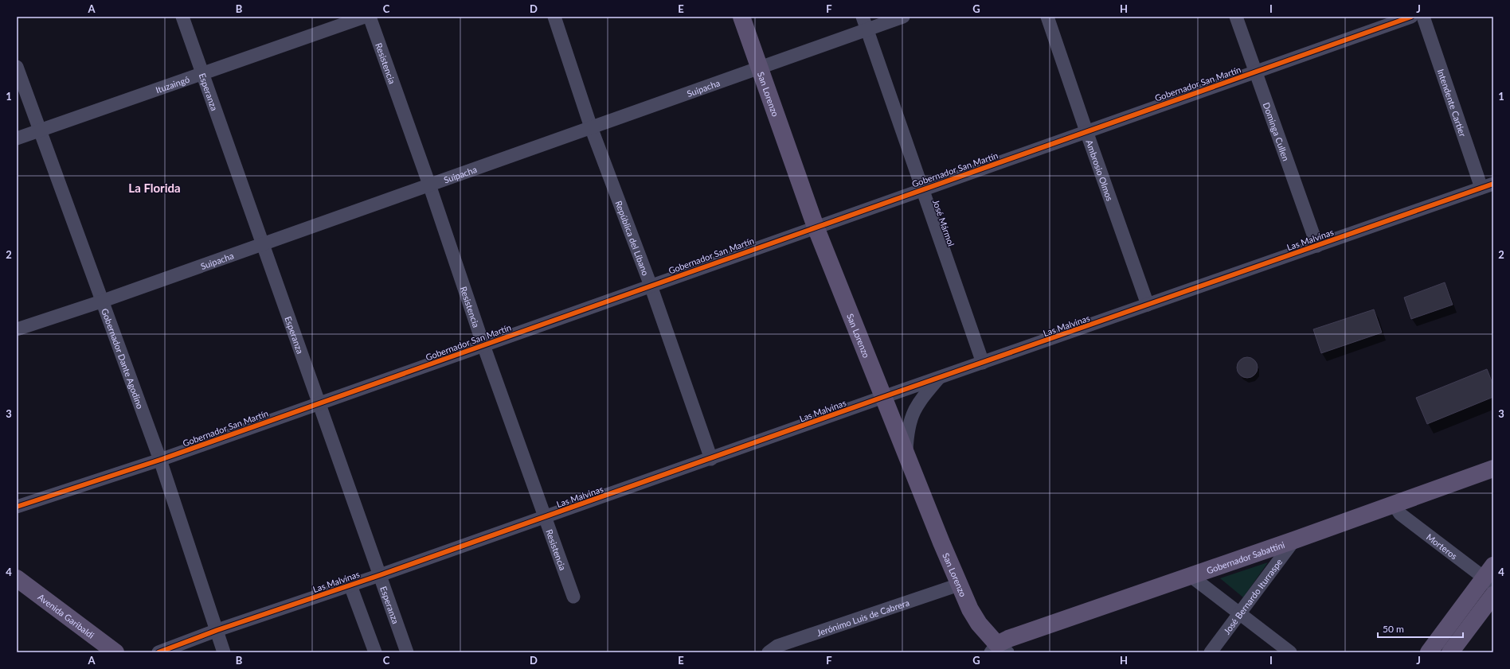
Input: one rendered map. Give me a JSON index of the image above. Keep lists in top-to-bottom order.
{
  "streets": {
    "main road": ["San Lorenzo", "Gobernador Sabattini", "Avenida Garibaldi"],
    "street": [
      "Resistencia",
      "Ituzaingó",
      "Gobernador San Martín",
      "Suipacha",
      "Esperanza",
      "Intendente Cartier",
      "Dominga Cullen",
      "Ambrosio Olmos",
      "José Mármol",
      "República del Líbano",
      "Las Malvinas",
      "Gobernador Dante Agodino",
      "Morteros",
      "José Bernardo Iturraspe",
      "Jerónimo Luis de Cabrera"
    ]
  },
  "crossings": [
    ["Resistencia", "Gobernador San Martín"],
    ["Resistencia", "Suipacha"],
    ["Resistencia", "Las Malvinas"],
    ["Ituzaingó", "Esperanza"],
    ["Ituzaingó", "Gobernador Dante Agodino"],
    ["Gobernador San Martín", "Esperanza"],
    ["Gobernador San Martín", "San Lorenzo"],
    ["Gobernador San Martín", "Dominga Cullen"],
    ["Gobernador San Martín", "Ambrosio Olmos"],
    ["Gobernador San Martín", "José Mármol"],
    ["Gobernador San Martín", "República del Líbano"],
    ["Gobernador San Martín", "Gobernador Dante Agodino"],
    ["Suipacha", "Esperanza"],
    ["Suipacha", "San Lorenzo"],
    ["Suipacha", "José Mármol"],
    ["Suipacha", "República del Líbano"],
    ["Suipacha", "Gobernador Dante Agodino"],
    ["Esperanza", "Las Malvinas"],
    ["San Lorenzo", "Las Malvinas"],
    ["San Lorenzo", "Gobernador Sabattini"],
    ["San Lorenzo", "Jerónimo Luis de Cabrera"],
    ["Intendente Cartier", "Las Malvinas"],
    ["Dominga Cullen", "Las Malvinas"],
    ["Ambrosio Olmos", "Las Malvinas"],
    ["José Mármol", "Las Malvinas"],
    ["República del Líbano", "Las Malvinas"],
    ["Las Malvinas", "Gobernador Dante Agodino"],
    ["Morteros", "Gobernador Sabattini"],
    ["Gobernador Sabattini", "José Bernardo Iturraspe"]
  ],
  "districts": ["La Florida"],
  "scale_bar": "50 m",
  "grid": {
    "columns": [
      "A",
      "B",
      "C",
      "D",
      "E",
      "F",
      "G",
      "H",
      "I",
      "J"
    ],
    "rows": [
      "1",
      "2",
      "3",
      "4"
    ]
  }
}
